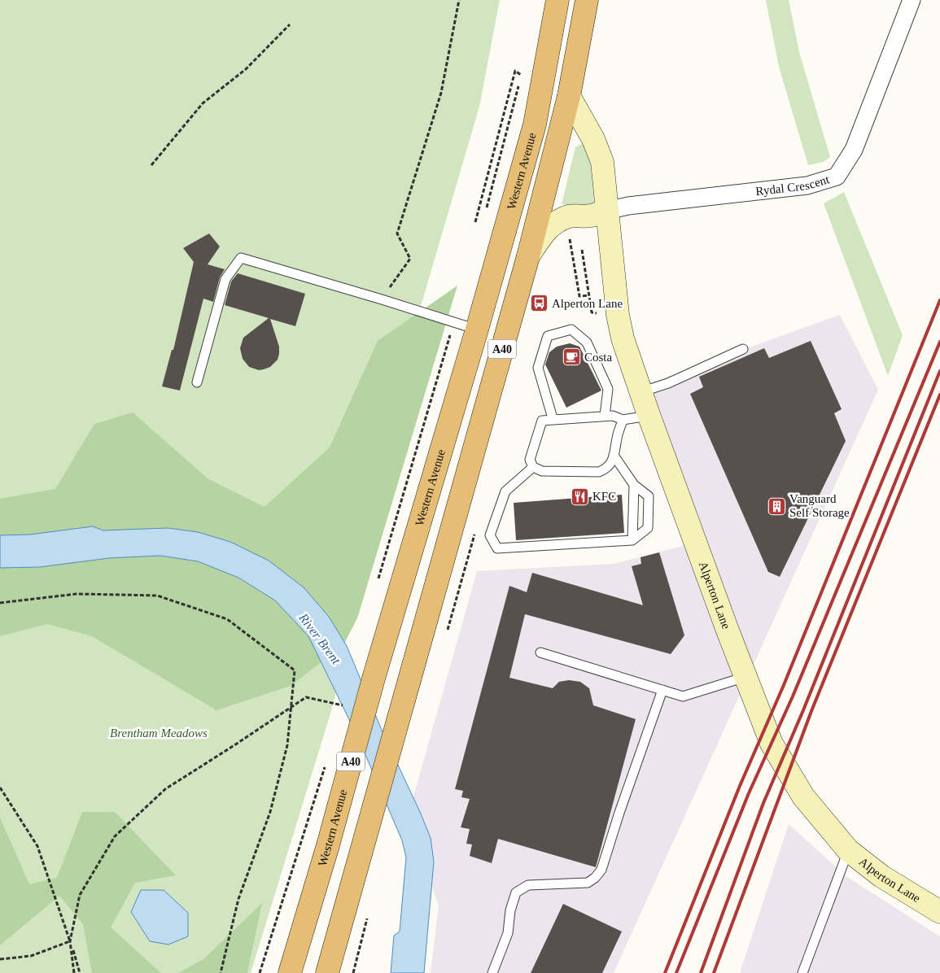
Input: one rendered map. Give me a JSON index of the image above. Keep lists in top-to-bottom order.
{
  "streets": {
    "highway": ["Western Avenue", "A40"],
    "main road": ["Alperton Lane"],
    "street": ["Rydal Crescent"]
  },
  "crossings": [
    ["Rydal Crescent", "Alperton Lane"],
    ["A40", "Alperton Lane"]
  ],
  "water": ["River Brent"],
  "parks": ["Brentham Meadows"],
  "places": {
    "bus stop": ["Alperton Lane"],
    "cafe": ["Costa"],
    "restaurant": ["KFC"],
    "building": ["Vanguard Self Storage"]
  }
}
